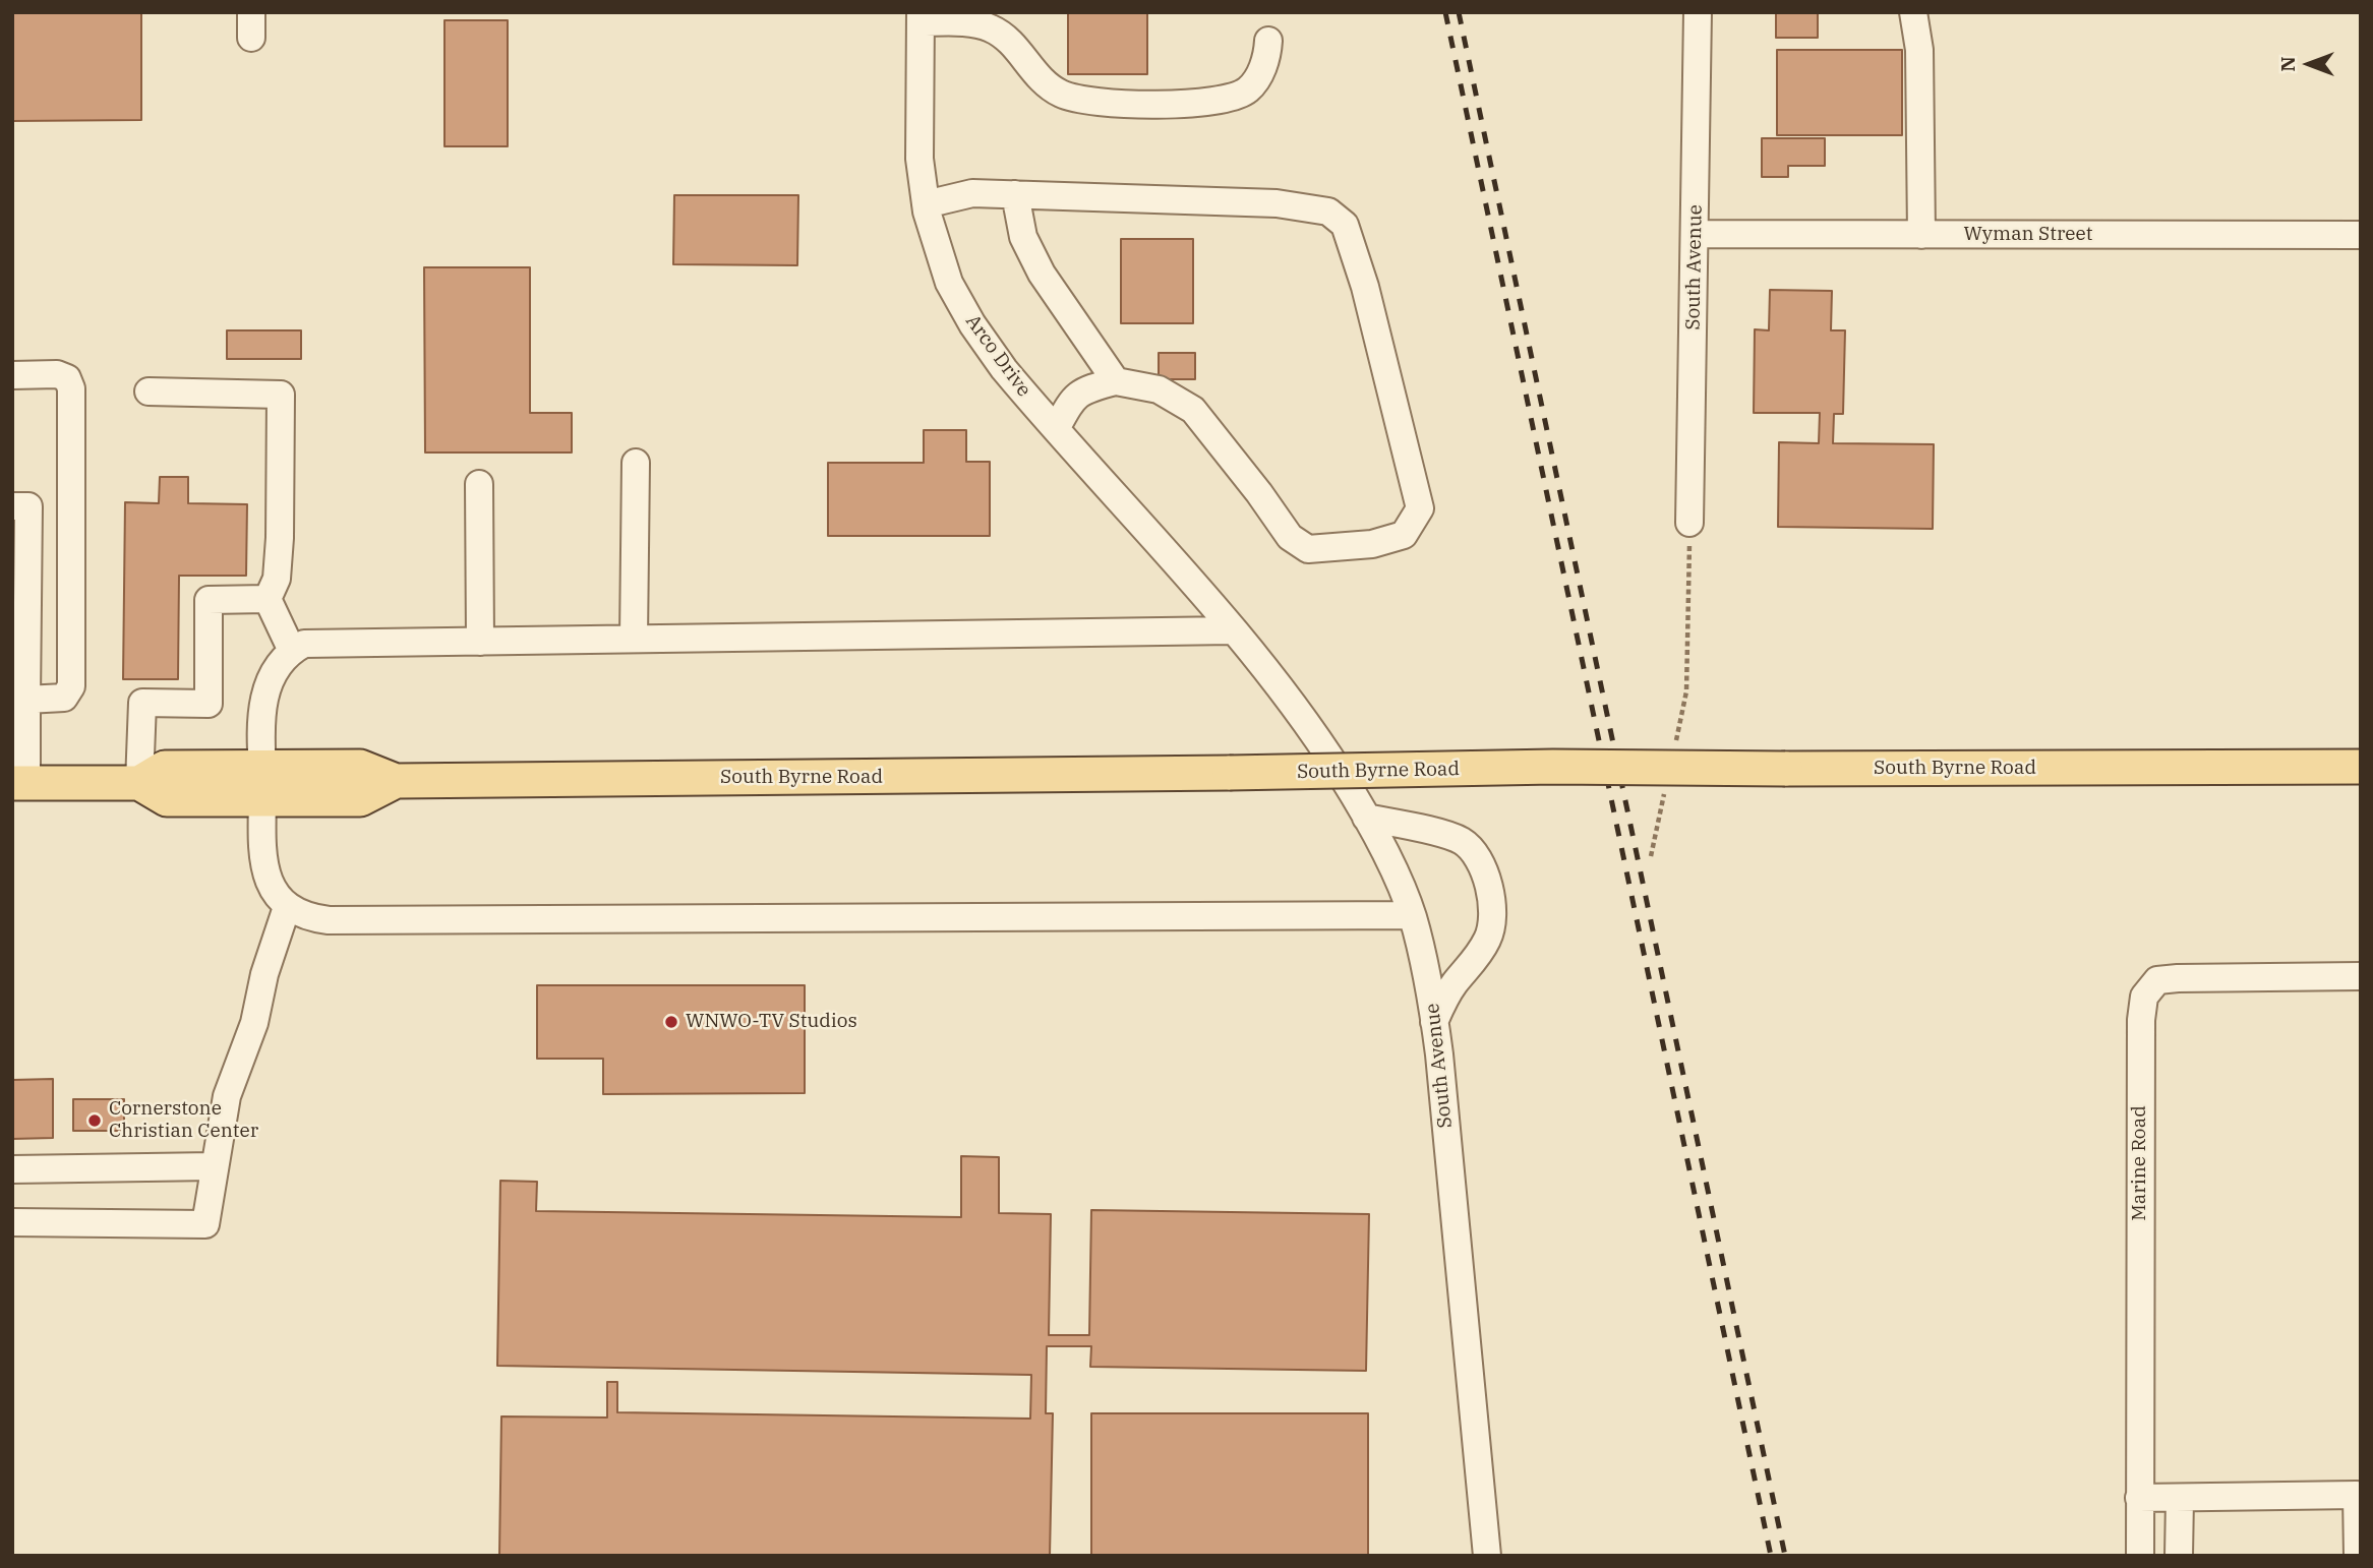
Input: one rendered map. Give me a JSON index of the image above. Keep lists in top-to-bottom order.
{
  "streets": {
    "main road": ["South Byrne Road"],
    "street": [
      "Wyman Street",
      "South Avenue",
      "Arco Drive",
      "Marine Road"
    ]
  },
  "crossings": [
    ["Wyman Street", "South Avenue"],
    ["South Avenue", "Arco Drive"]
  ],
  "places": ["WNWO-TV Studios", "Cornerstone Christian Center"],
  "north": "left"
}
